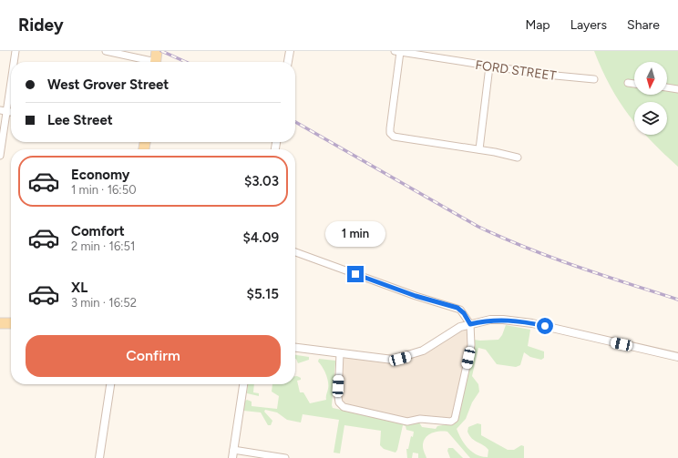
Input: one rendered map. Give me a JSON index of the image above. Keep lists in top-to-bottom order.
{
  "streets": {
    "street": ["FORD STREET"]
  },
  "north": "bottom",
  "page": {
    "header": "Ridey",
    "nav": ["Map", "Layers", "Share"],
    "banner": ["West Grover Street", "Lee Street"],
    "list": [
      {
        "name": "Economy",
        "note": "1 min · 16:50",
        "value": "$3.03"
      },
      {
        "name": "Comfort",
        "note": "2 min · 16:51",
        "value": "$4.09"
      },
      {
        "name": "XL",
        "note": "3 min · 16:52",
        "value": "$5.15"
      }
    ],
    "bubble": "1 min",
    "buttons": "Confirm"
  }
}
